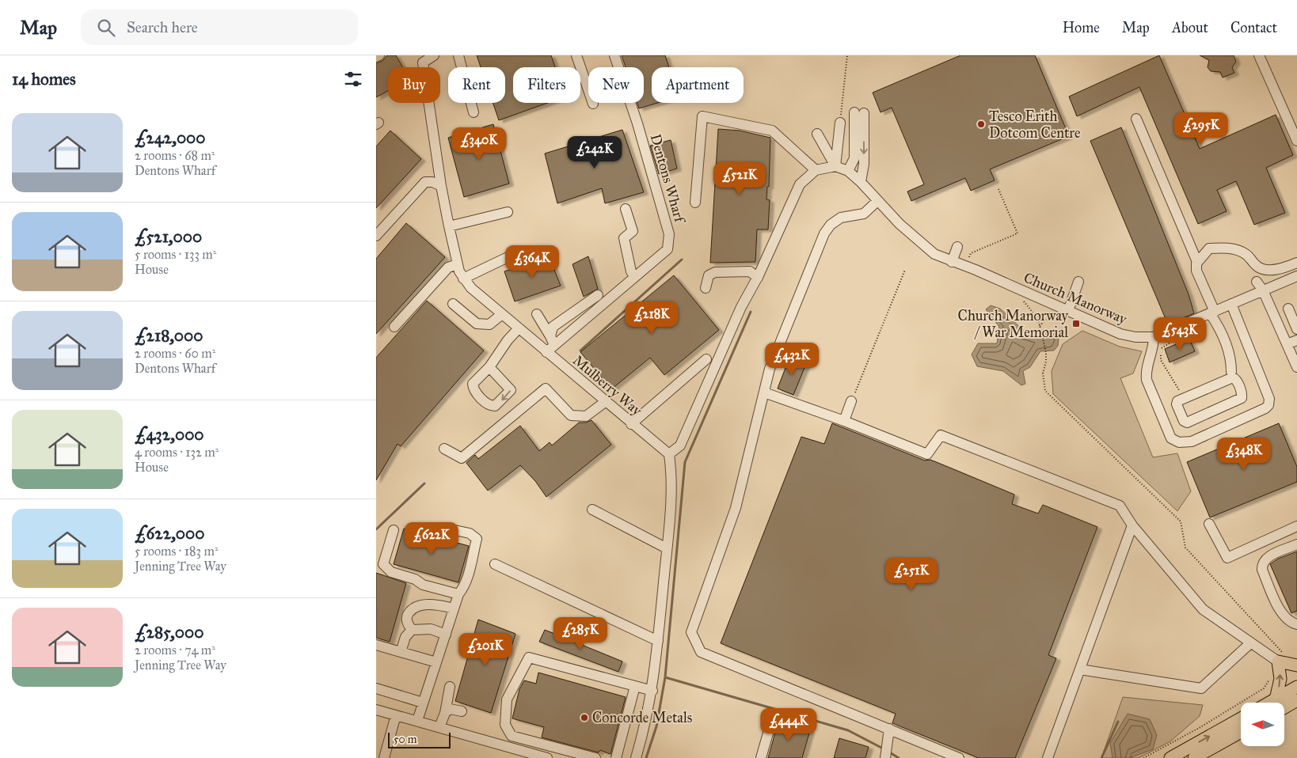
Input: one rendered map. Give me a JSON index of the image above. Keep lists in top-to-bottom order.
{
  "streets": {
    "street": ["Dentons Wharf", "Church Manorway", "Mulberry Way"]
  },
  "crossings": [
    ["Dentons Wharf", "Mulberry Way"]
  ],
  "places": {
    "other": ["Tesco Erith Dotcom Centre", "Concorde Metals"],
    "transit": ["Church Manorway / War Memorial"]
  },
  "scale_bar": "50 m",
  "north": "left",
  "page": {
    "header": "Map",
    "search": "Search here",
    "nav": [
      "Home",
      "Map",
      "About",
      "Contact"
    ],
    "heading": "14 homes",
    "chip": [
      "Buy",
      "Rent",
      "Filters",
      "New",
      "Apartment"
    ],
    "list": [
      {
        "name": "£242,000",
        "note": "2 rooms · 68 m² · Dentons Wharf"
      },
      {
        "name": "£521,000",
        "note": "5 rooms · 133 m² · House"
      },
      {
        "name": "£218,000",
        "note": "2 rooms · 60 m² · Dentons Wharf"
      },
      {
        "name": "£432,000",
        "note": "4 rooms · 132 m² · House"
      },
      {
        "name": "£622,000",
        "note": "5 rooms · 183 m² · Jenning Tree Way"
      },
      {
        "name": "£285,000",
        "note": "2 rooms · 74 m² · Jenning Tree Way"
      }
    ],
    "price": [
      "£295K",
      "£340K",
      "£242K",
      "£521K",
      "£364K",
      "£218K",
      "£543K",
      "£432K",
      "£348K",
      "£622K",
      "£251K",
      "£285K",
      "£201K",
      "£444K"
    ],
    "scale": "50 m"
  }
}
